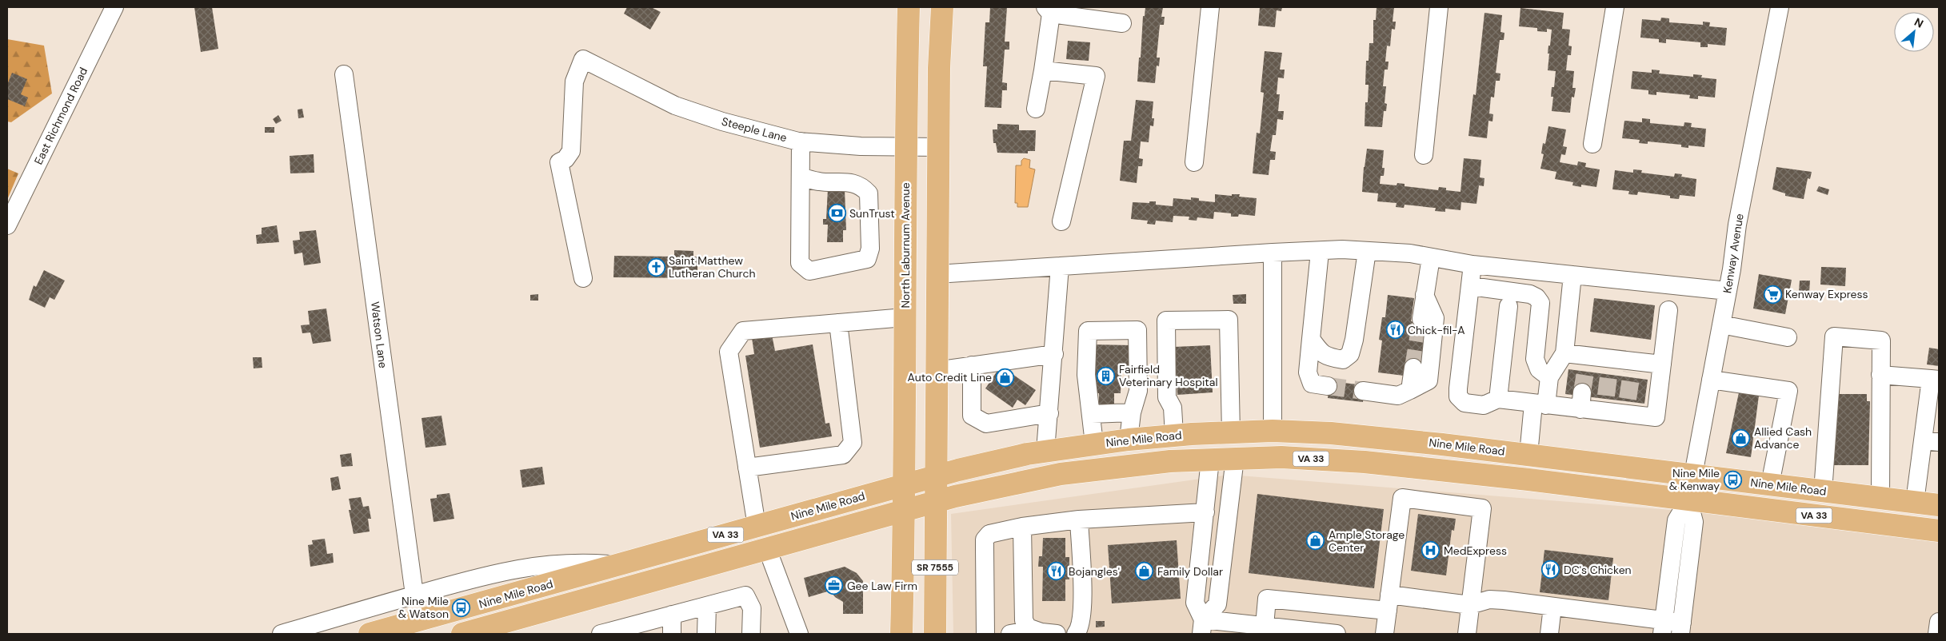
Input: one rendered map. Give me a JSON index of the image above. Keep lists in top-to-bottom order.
{
  "streets": {
    "main road": [
      "North Laburnum Avenue",
      "Nine Mile Road",
      "VA 33",
      "SR 7555"
    ],
    "street": [
      "East Richmond Road",
      "Steeple Lane",
      "Kenway Avenue",
      "Watson Lane"
    ]
  },
  "crossings": [
    ["Steeple Lane", "North Laburnum Avenue"],
    ["North Laburnum Avenue", "Nine Mile Road"],
    ["North Laburnum Avenue", "VA 33"],
    ["Kenway Avenue", "Nine Mile Road"],
    ["Kenway Avenue", "VA 33"],
    ["VA 33", "SR 7555"]
  ],
  "places": {
    "bank": ["SunTrust"],
    "church": ["Saint Matthew Lutheran Church"],
    "supermarket": ["Kenway Express"],
    "restaurant": ["Chick-fil-A", "DC's Chicken", "Bojangles'"],
    "building": ["Fairfield Veterinary Hospital"],
    "shop": [
      "Auto Credit Line",
      "Allied Cash Advance",
      "Ample Storage Center",
      "Family Dollar"
    ],
    "bus stop": ["Nine Mile & Kenway", "Nine Mile & Watson"],
    "hospital": ["MedExpress"],
    "office": ["Gee Law Firm"]
  },
  "north": "top right"
}
